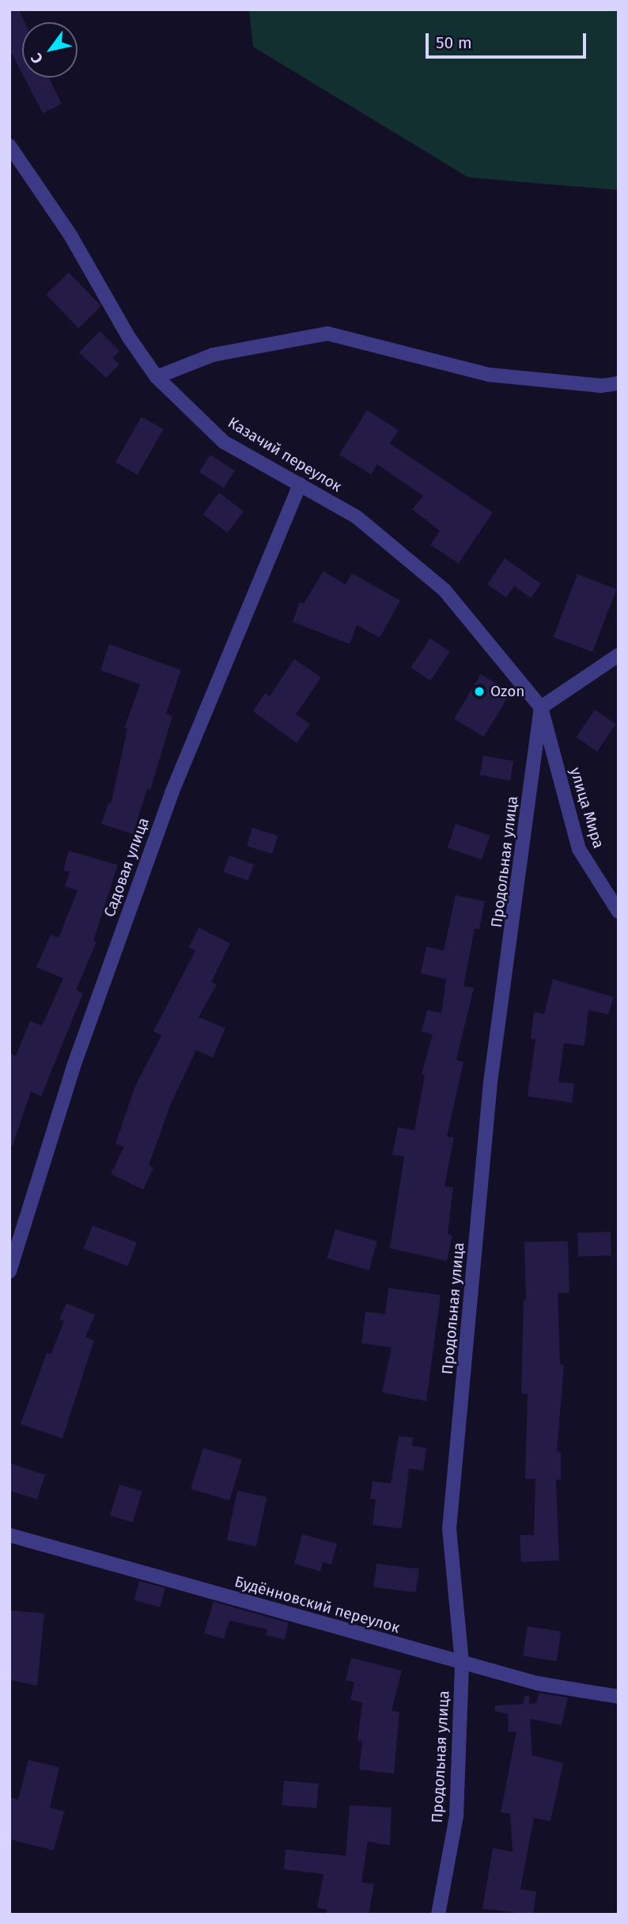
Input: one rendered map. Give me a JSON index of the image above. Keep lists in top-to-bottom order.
{
  "streets": {
    "street": [
      "Казачий переулок",
      "улица Мира",
      "Продольная улица",
      "Садовая улица",
      "Будённовский переулок"
    ]
  },
  "crossings": [
    ["Казачий переулок", "улица Мира"],
    ["Казачий переулок", "Продольная улица"],
    ["Казачий переулок", "Садовая улица"],
    ["улица Мира", "Продольная улица"],
    ["Продольная улица", "Будённовский переулок"]
  ],
  "places": ["Ozon"],
  "scale_bar": "50 m",
  "north": "bottom left"
}
